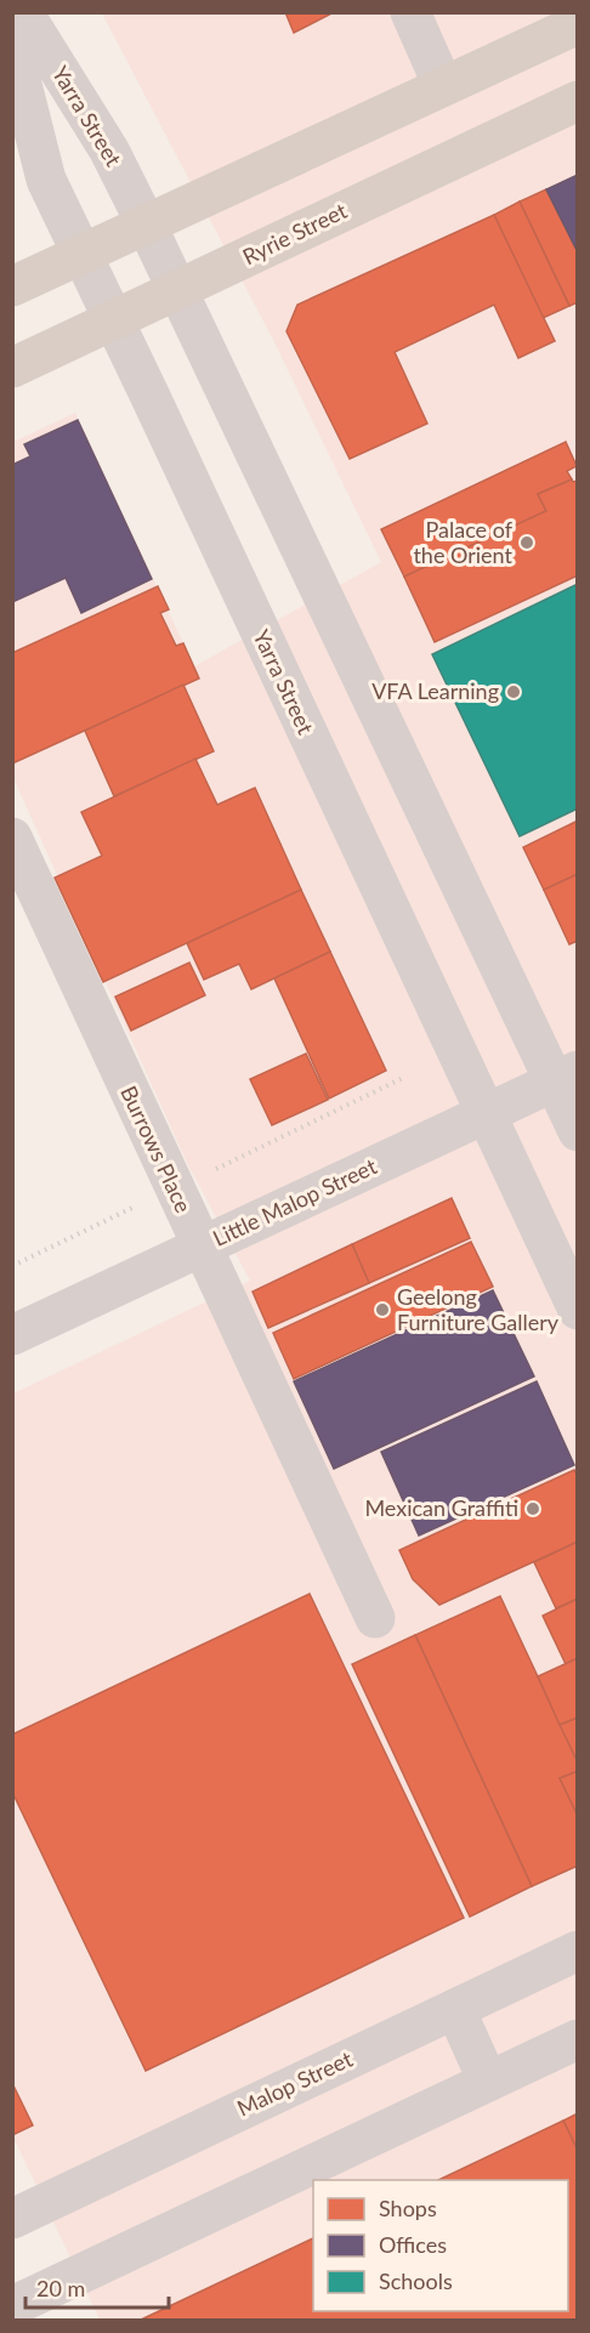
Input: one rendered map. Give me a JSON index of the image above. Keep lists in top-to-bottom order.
{
  "streets": {
    "main road": ["Ryrie Street"],
    "street": [
      "Yarra Street",
      "Burrows Place",
      "Little Malop Street",
      "Malop Street"
    ]
  },
  "crossings": [
    ["Yarra Street", "Ryrie Street"],
    ["Yarra Street", "Little Malop Street"],
    ["Burrows Place", "Little Malop Street"]
  ],
  "places": [
    "Palace of the Orient",
    "VFA Learning",
    "Geelong Furniture Gallery",
    "Mexican Graffiti"
  ],
  "legend": ["Shops", "Offices", "Schools"],
  "scale_bar": "20 m"
}
